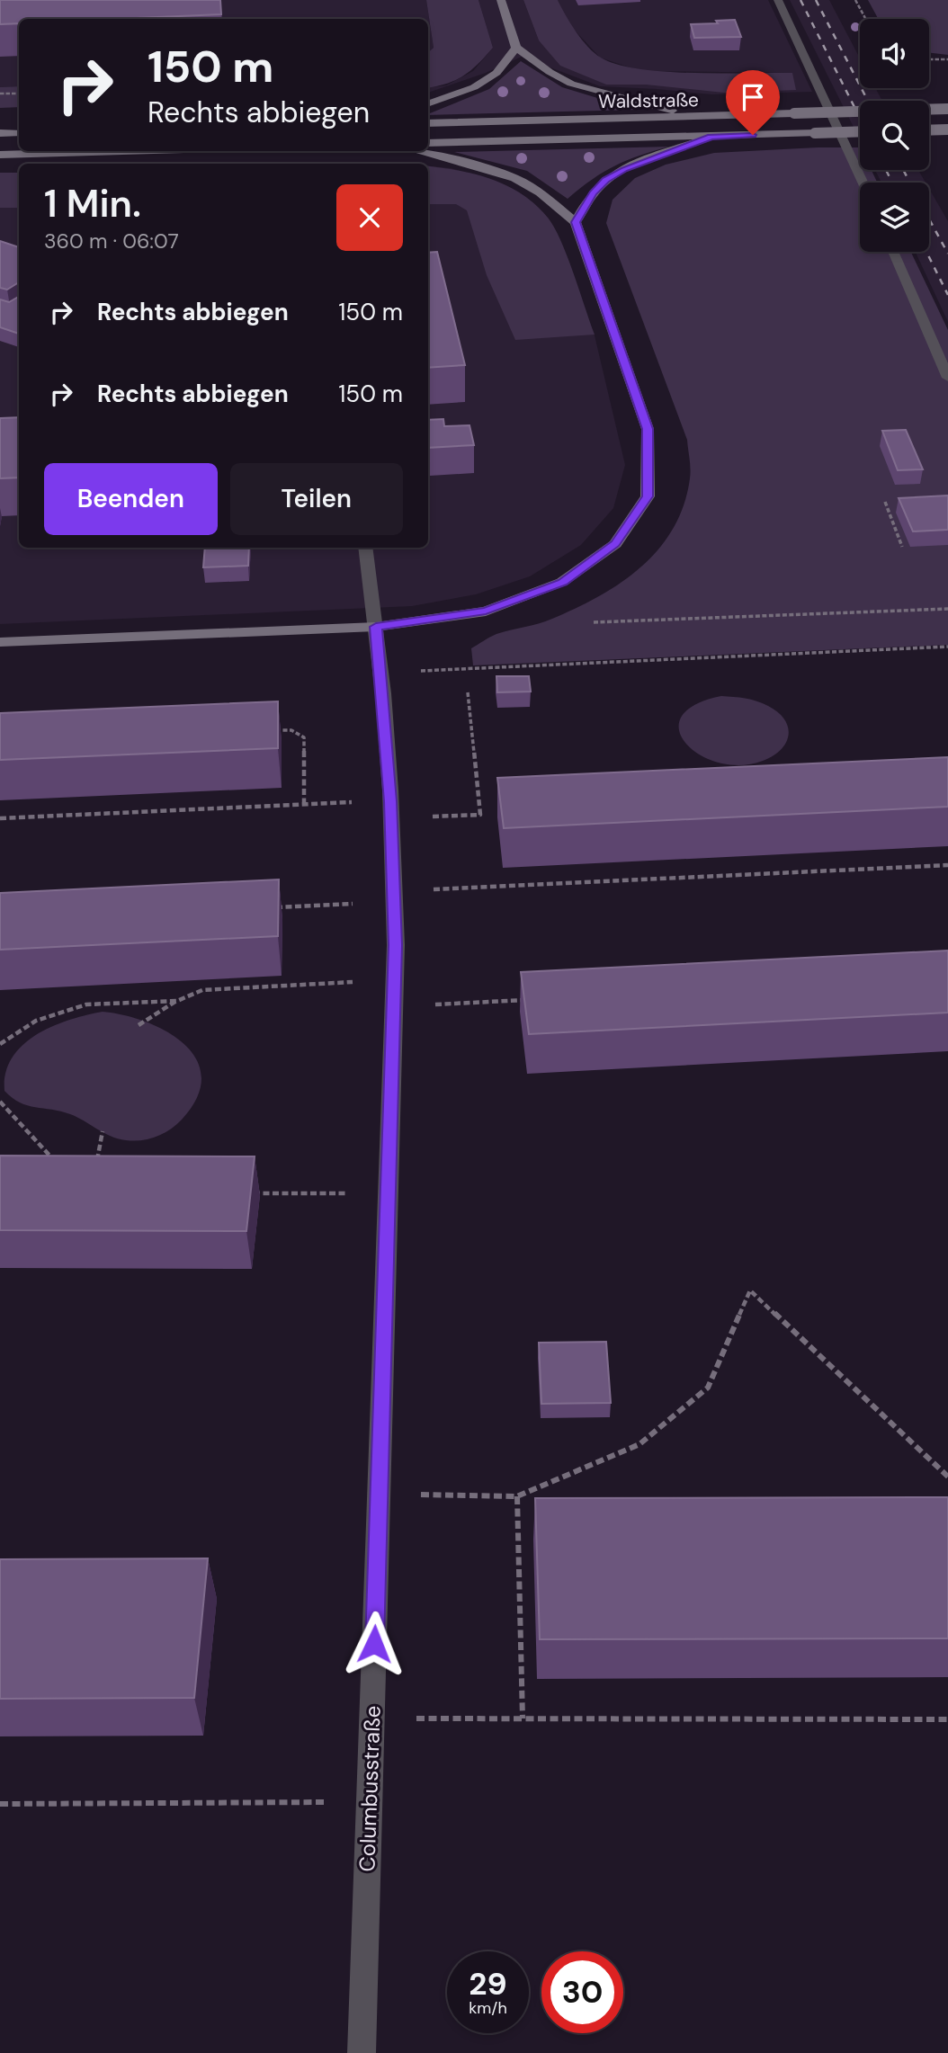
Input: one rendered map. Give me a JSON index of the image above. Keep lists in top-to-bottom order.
{
  "streets": {
    "main road": ["Waldstraße"],
    "street": ["Columbusstraße"]
  },
  "page": {
    "turn": ["150 m", "Rechts abbiegen"],
    "heading": ["1 Min.", "360 m · 06:07"],
    "list": [
      {
        "name": "Rechts abbiegen",
        "value": "150 m"
      },
      {
        "name": "Rechts abbiegen",
        "value": "150 m"
      }
    ],
    "buttons": ["Beenden", "Teilen"],
    "speed": "29 km/h",
    "limit": "30"
  }
}
